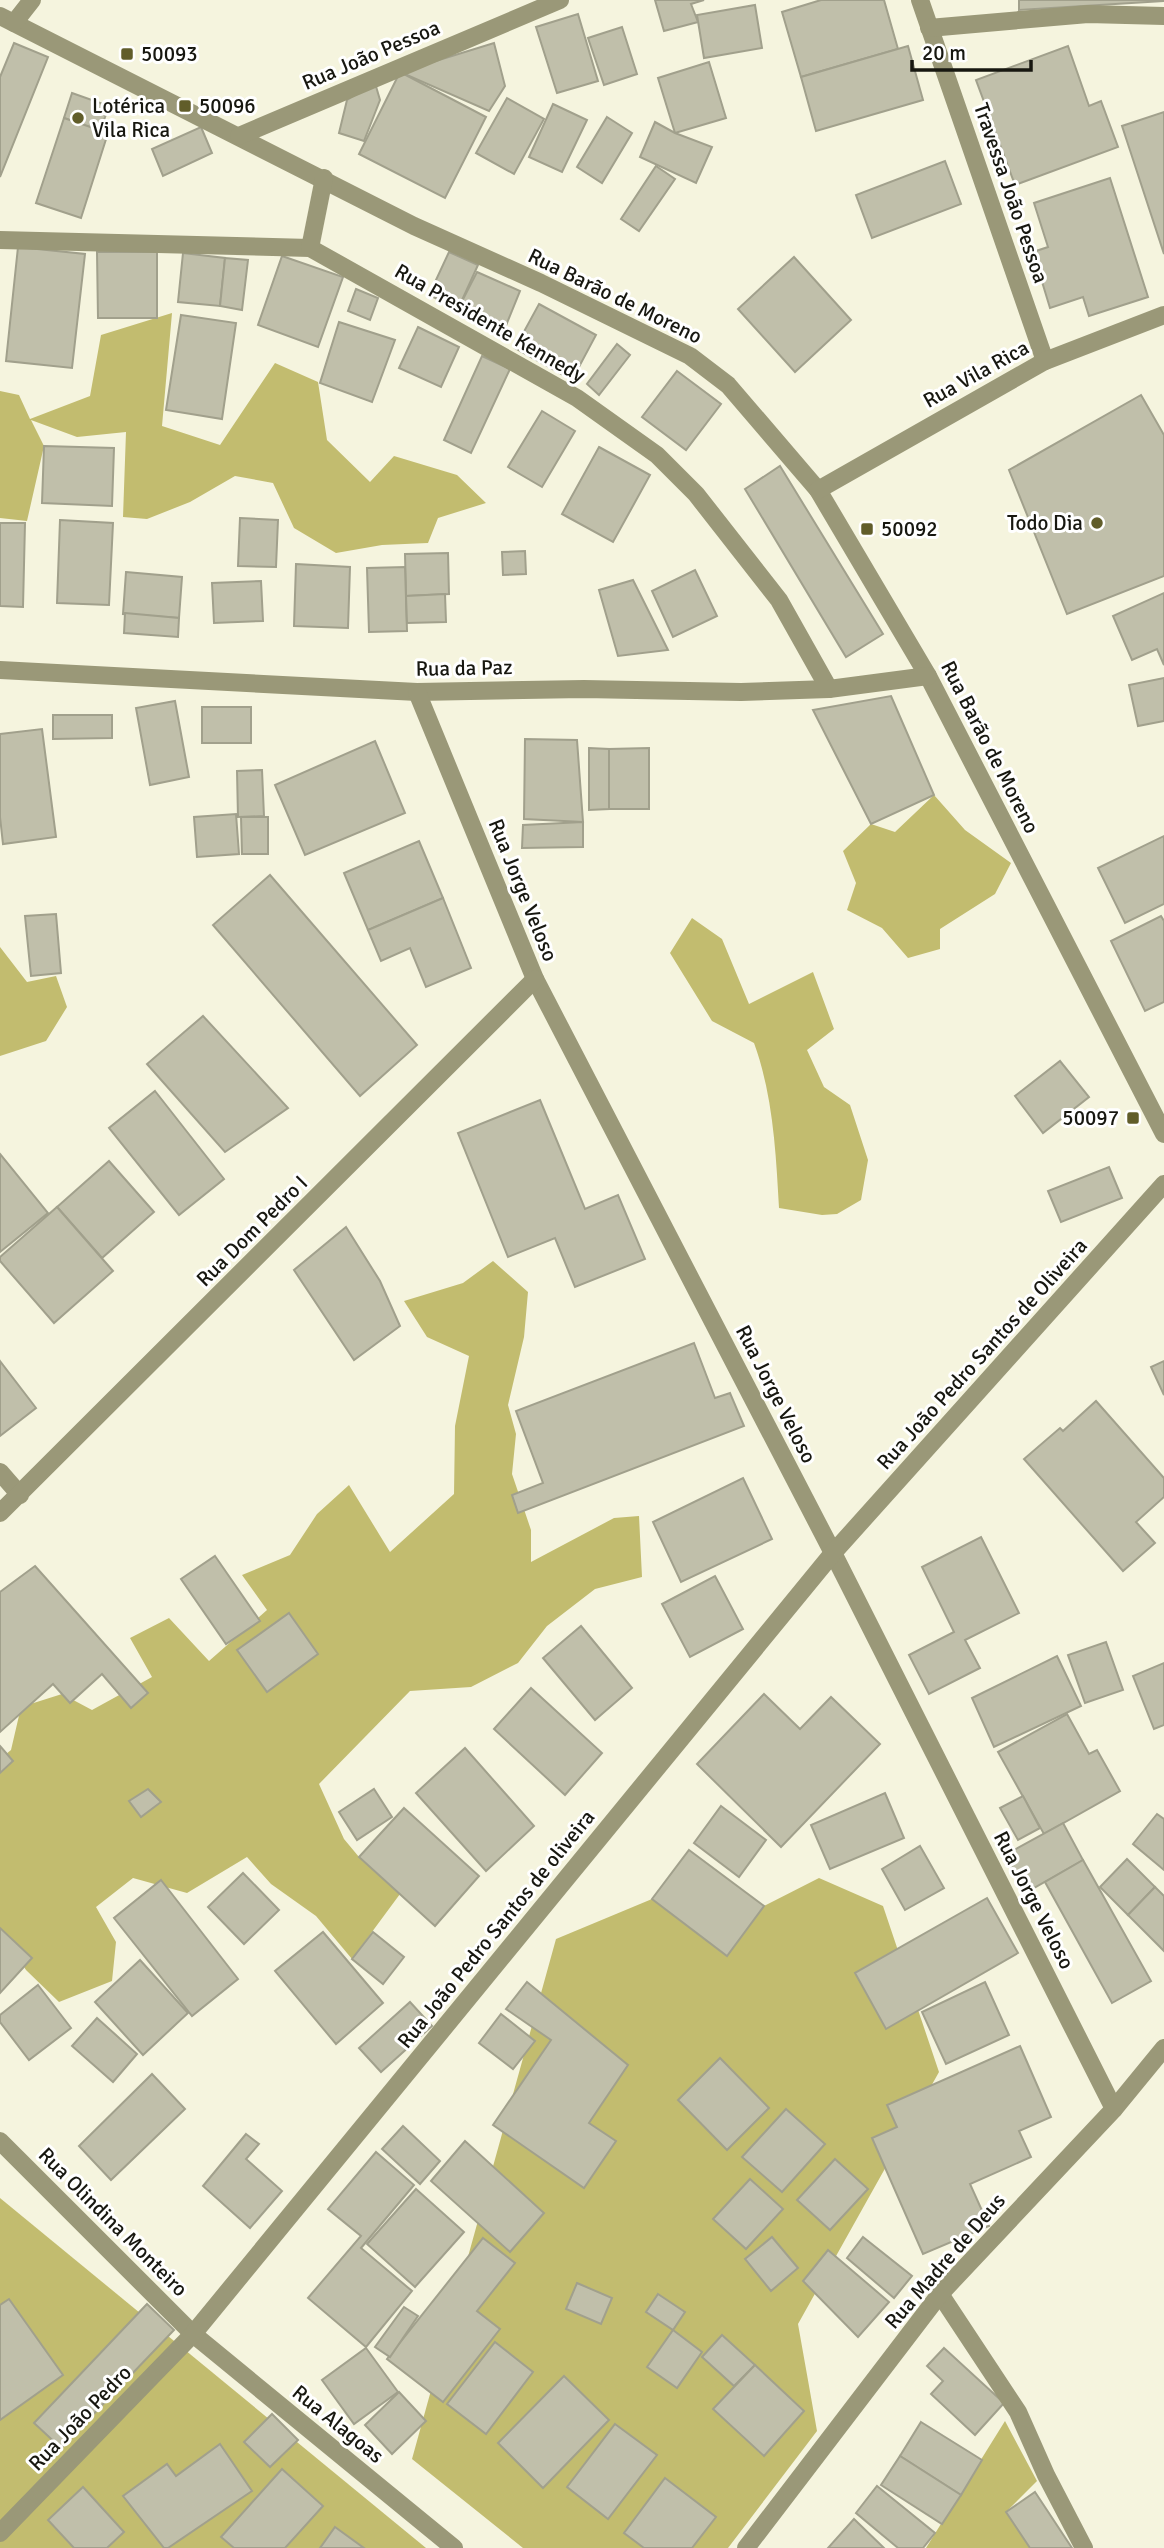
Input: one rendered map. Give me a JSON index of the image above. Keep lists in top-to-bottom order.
{
  "streets": {
    "street": [
      "Rua João Pessoa",
      "Travessa João Pessoa",
      "Rua Barão de Moreno",
      "Rua Presidente Kennedy",
      "Rua Vila Rica",
      "Rua da Paz",
      "Rua Jorge Veloso",
      "Rua Dom Pedro I",
      "Rua João Pedro Santos de Oliveira",
      "Rua João Pedro Santos de oliveira",
      "Rua Olindina Monteiro",
      "Rua Madre de Deus",
      "Rua João Pedro",
      "Rua Alagoas"
    ]
  },
  "crossings": [
    ["Rua João Pessoa", "Rua Barão de Moreno"],
    ["Travessa João Pessoa", "Rua Vila Rica"],
    ["Rua Barão de Moreno", "Rua Vila Rica"],
    ["Rua Barão de Moreno", "Rua da Paz"],
    ["Rua Presidente Kennedy", "Rua da Paz"],
    ["Rua da Paz", "Rua Jorge Veloso"],
    ["Rua Jorge Veloso", "Rua Dom Pedro I"],
    ["Rua Jorge Veloso", "Rua João Pedro Santos de Oliveira"],
    ["Rua Jorge Veloso", "Rua João Pedro Santos de oliveira"],
    ["Rua Jorge Veloso", "Rua Madre de Deus"],
    ["Rua João Pedro Santos de Oliveira", "Rua João Pedro Santos de oliveira"],
    ["Rua João Pedro Santos de oliveira", "Rua Olindina Monteiro"],
    ["Rua João Pedro Santos de oliveira", "Rua João Pedro"],
    ["Rua João Pedro Santos de oliveira", "Rua Alagoas"],
    ["Rua Olindina Monteiro", "Rua João Pedro"],
    ["Rua Olindina Monteiro", "Rua Alagoas"],
    ["Rua João Pedro", "Rua Alagoas"]
  ],
  "places": {
    "transit": [
      "50093",
      "50096",
      "50092",
      "50097"
    ],
    "other": ["Lotérica Vila Rica", "Todo Dia"]
  },
  "scale_bar": "20 m"
}
